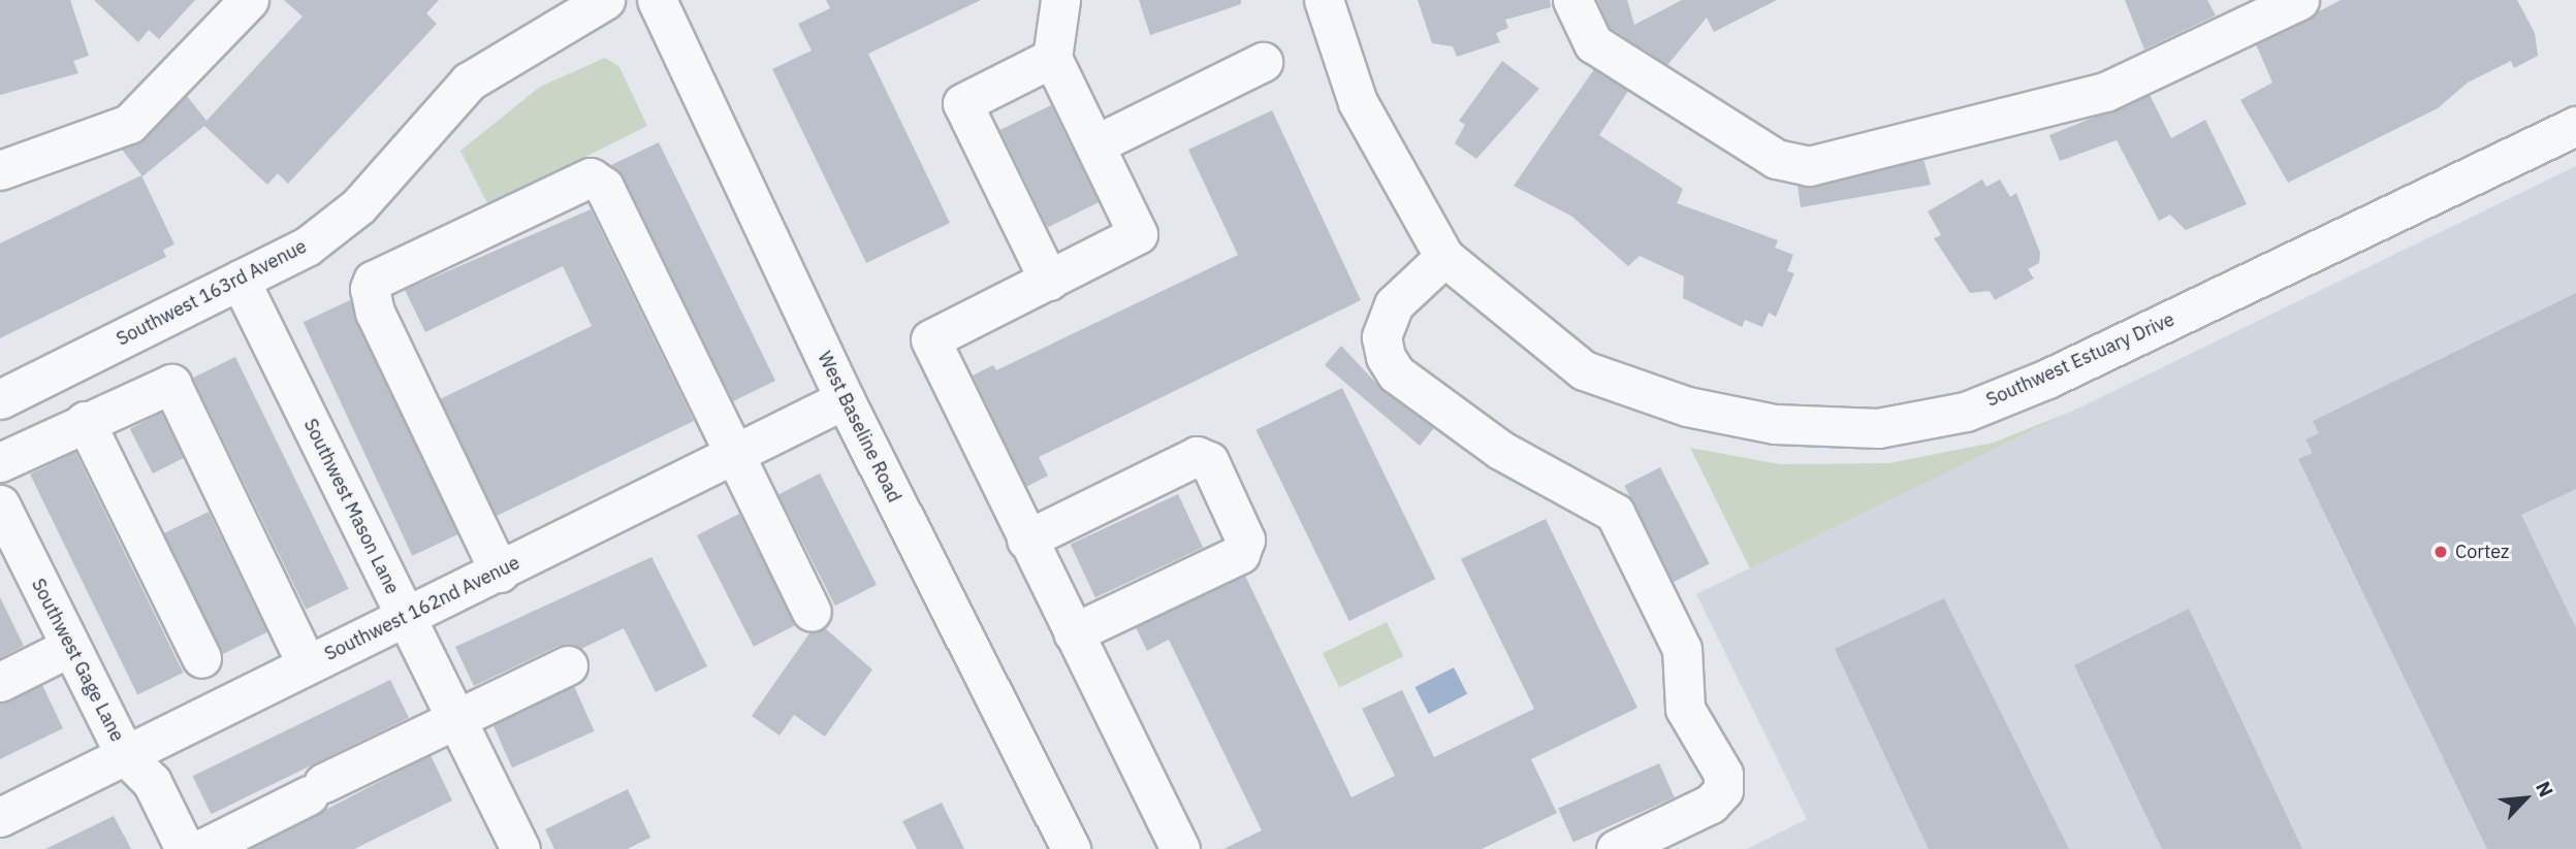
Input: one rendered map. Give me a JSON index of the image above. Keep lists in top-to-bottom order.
{
  "streets": {
    "street": [
      "Southwest 163rd Avenue",
      "Southwest Estuary Drive",
      "West Baseline Road",
      "Southwest Mason Lane",
      "Southwest 162nd Avenue",
      "Southwest Gage Lane"
    ]
  },
  "crossings": [
    ["Southwest 163rd Avenue", "Southwest Mason Lane"],
    ["West Baseline Road", "Southwest 162nd Avenue"],
    ["Southwest Mason Lane", "Southwest 162nd Avenue"],
    ["Southwest 162nd Avenue", "Southwest Gage Lane"]
  ],
  "places": ["Cortez"],
  "north": "top right"
}
